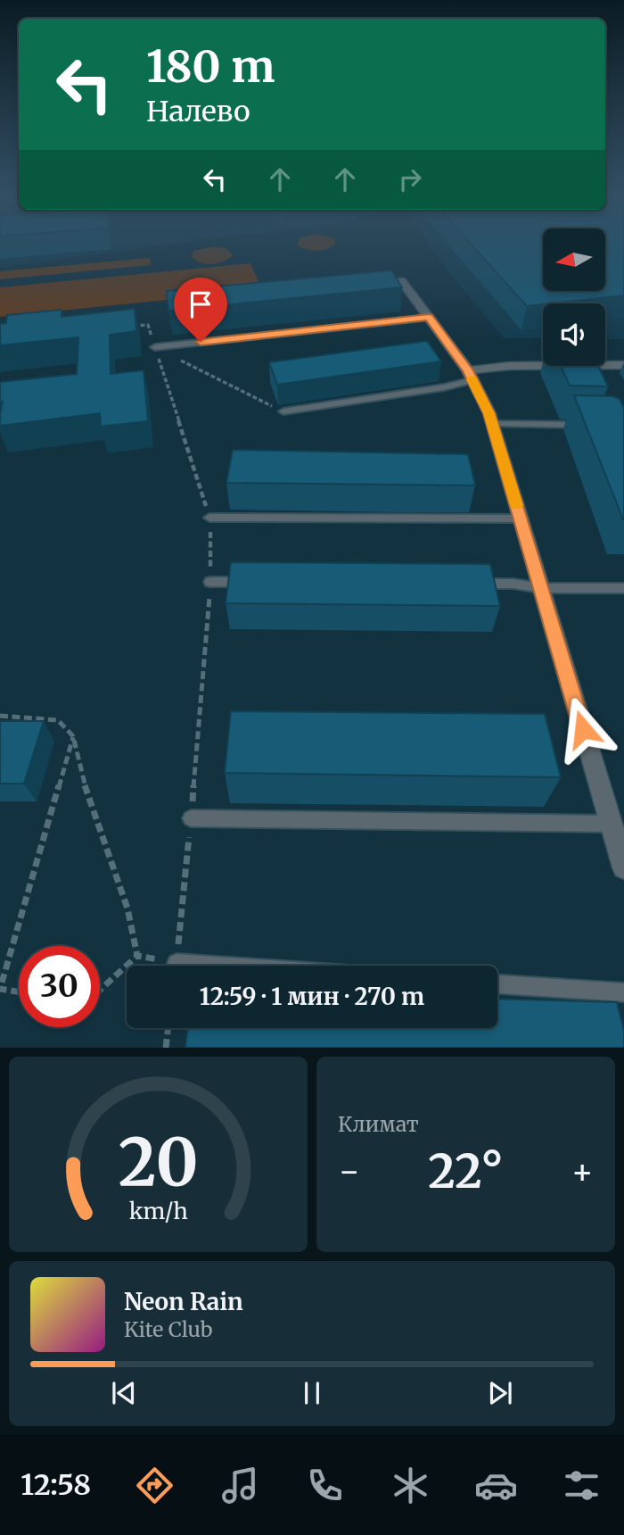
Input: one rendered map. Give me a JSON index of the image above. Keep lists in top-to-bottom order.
{
  "north": "left",
  "page": {
    "turn": ["180 m", "Налево"],
    "limit": "30",
    "trip": "12:59 · 1 мин · 270 m",
    "tile": "Климат",
    "heat": ["−", "22°", "+"],
    "song": ["Neon Rain", "Kite Club"],
    "tabs": "12:58",
    "gauge": ["20", "km/h"]
  }
}
